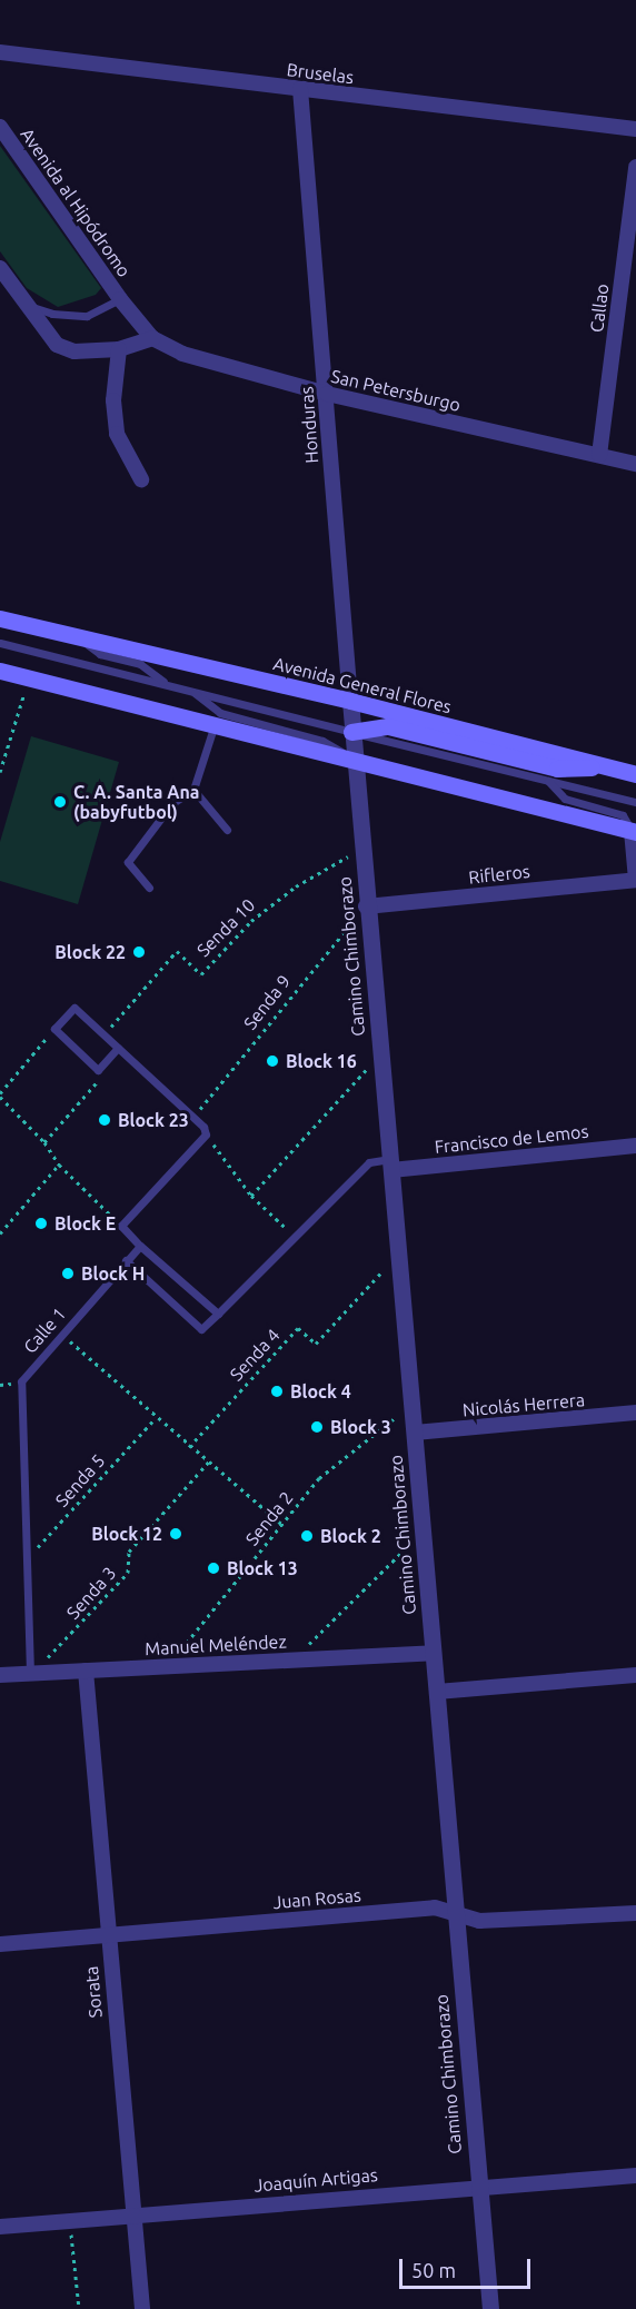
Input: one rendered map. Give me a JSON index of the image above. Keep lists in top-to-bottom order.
{
  "streets": {
    "main road": ["Avenida General Flores"],
    "street": [
      "Bruselas",
      "Avenida al Hipódromo",
      "Callao",
      "San Petersburgo",
      "Honduras",
      "Rifleros",
      "Camino Chimborazo",
      "Francisco de Lemos",
      "Nicolás Herrera",
      "Manuel Meléndez",
      "Juan Rosas",
      "Sorata",
      "Joaquín Artigas"
    ],
    "lane": ["Calle 1"],
    "path": [
      "Senda 10",
      "Senda 9",
      "Senda 4",
      "Senda 5",
      "Senda 2",
      "Senda 3"
    ]
  },
  "crossings": [
    ["Bruselas", "Honduras"],
    ["Avenida al Hipódromo", "San Petersburgo"],
    ["Callao", "San Petersburgo"],
    ["San Petersburgo", "Honduras"],
    ["Honduras", "Avenida General Flores"],
    ["Honduras", "Camino Chimborazo"],
    ["Avenida General Flores", "Camino Chimborazo"],
    ["Rifleros", "Camino Chimborazo"],
    ["Rifleros", "Senda 9"],
    ["Senda 10", "Camino Chimborazo"],
    ["Camino Chimborazo", "Senda 9"],
    ["Camino Chimborazo", "Francisco de Lemos"],
    ["Camino Chimborazo", "Senda 4"],
    ["Camino Chimborazo", "Nicolás Herrera"],
    ["Camino Chimborazo", "Senda 2"],
    ["Camino Chimborazo", "Manuel Meléndez"],
    ["Camino Chimborazo", "Juan Rosas"],
    ["Camino Chimborazo", "Joaquín Artigas"],
    ["Calle 1", "Senda 5"],
    ["Calle 1", "Senda 3"],
    ["Calle 1", "Manuel Meléndez"],
    ["Senda 2", "Manuel Meléndez"],
    ["Senda 3", "Manuel Meléndez"],
    ["Manuel Meléndez", "Sorata"],
    ["Juan Rosas", "Sorata"],
    ["Sorata", "Joaquín Artigas"]
  ],
  "places": [
    "C. A. Santa Ana (babyfutbol)",
    "Block 22",
    "Block 16",
    "Block 23",
    "Block E",
    "Block H",
    "Block 4",
    "Block 3",
    "Block 12",
    "Block 2",
    "Block 13"
  ],
  "scale_bar": "50 m"
}
